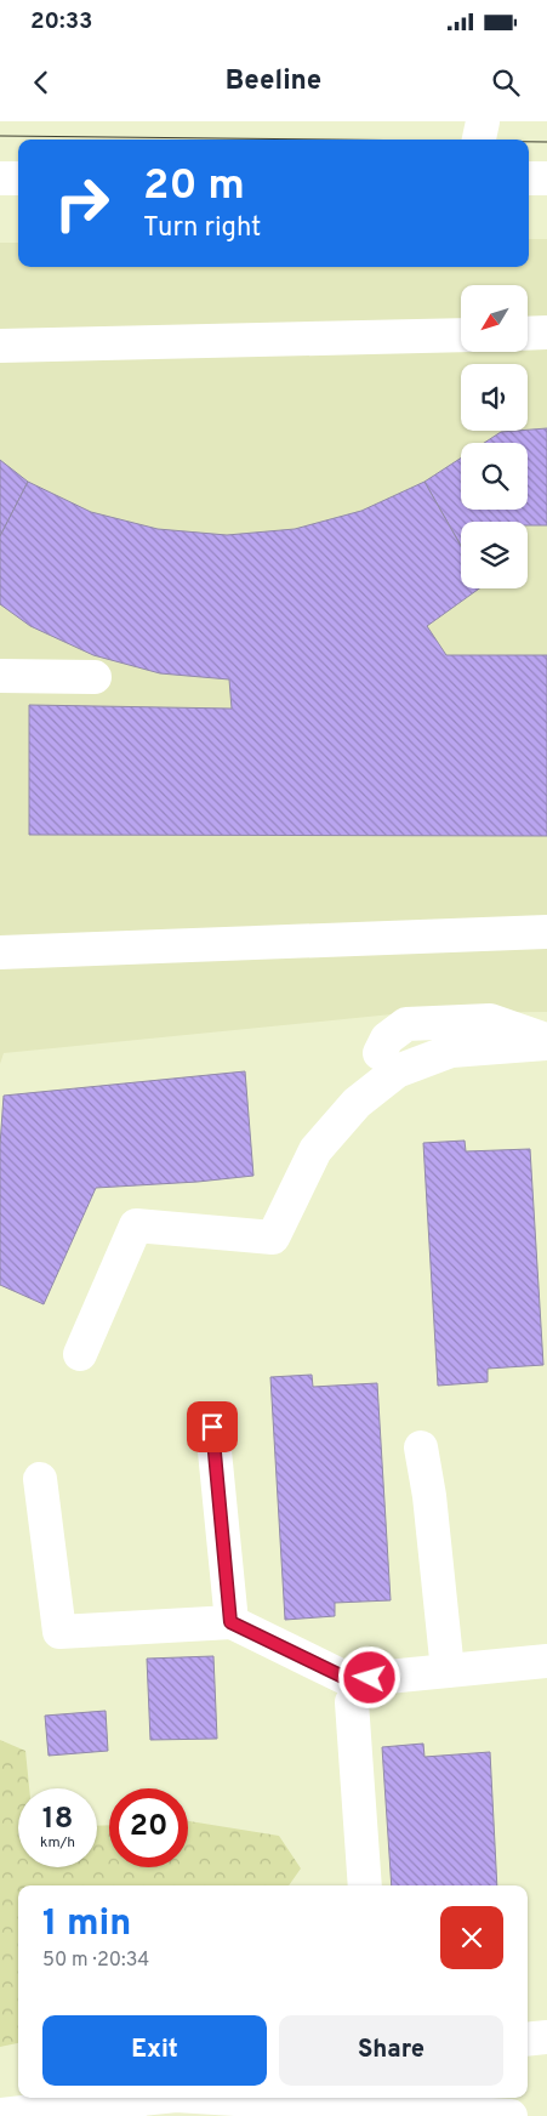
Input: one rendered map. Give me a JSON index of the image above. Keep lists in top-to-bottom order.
{
  "north": "bottom left",
  "page": {
    "status": "20:33",
    "header": "Beeline",
    "turn": ["20 m", "Turn right"],
    "speed": "18 km/h",
    "limit": "20",
    "heading": ["1 min", "50 m · 20:34"],
    "buttons": ["Exit", "Share"]
  }
}
